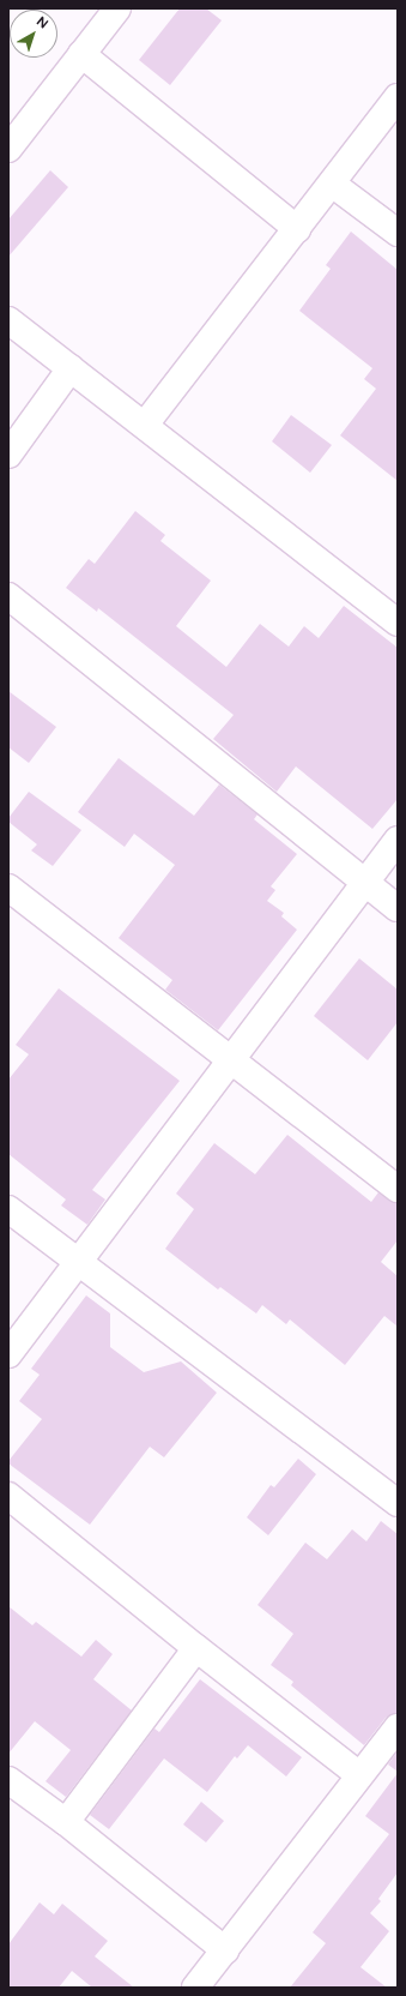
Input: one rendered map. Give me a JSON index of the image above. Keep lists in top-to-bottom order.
{
  "north": "top right"
}
